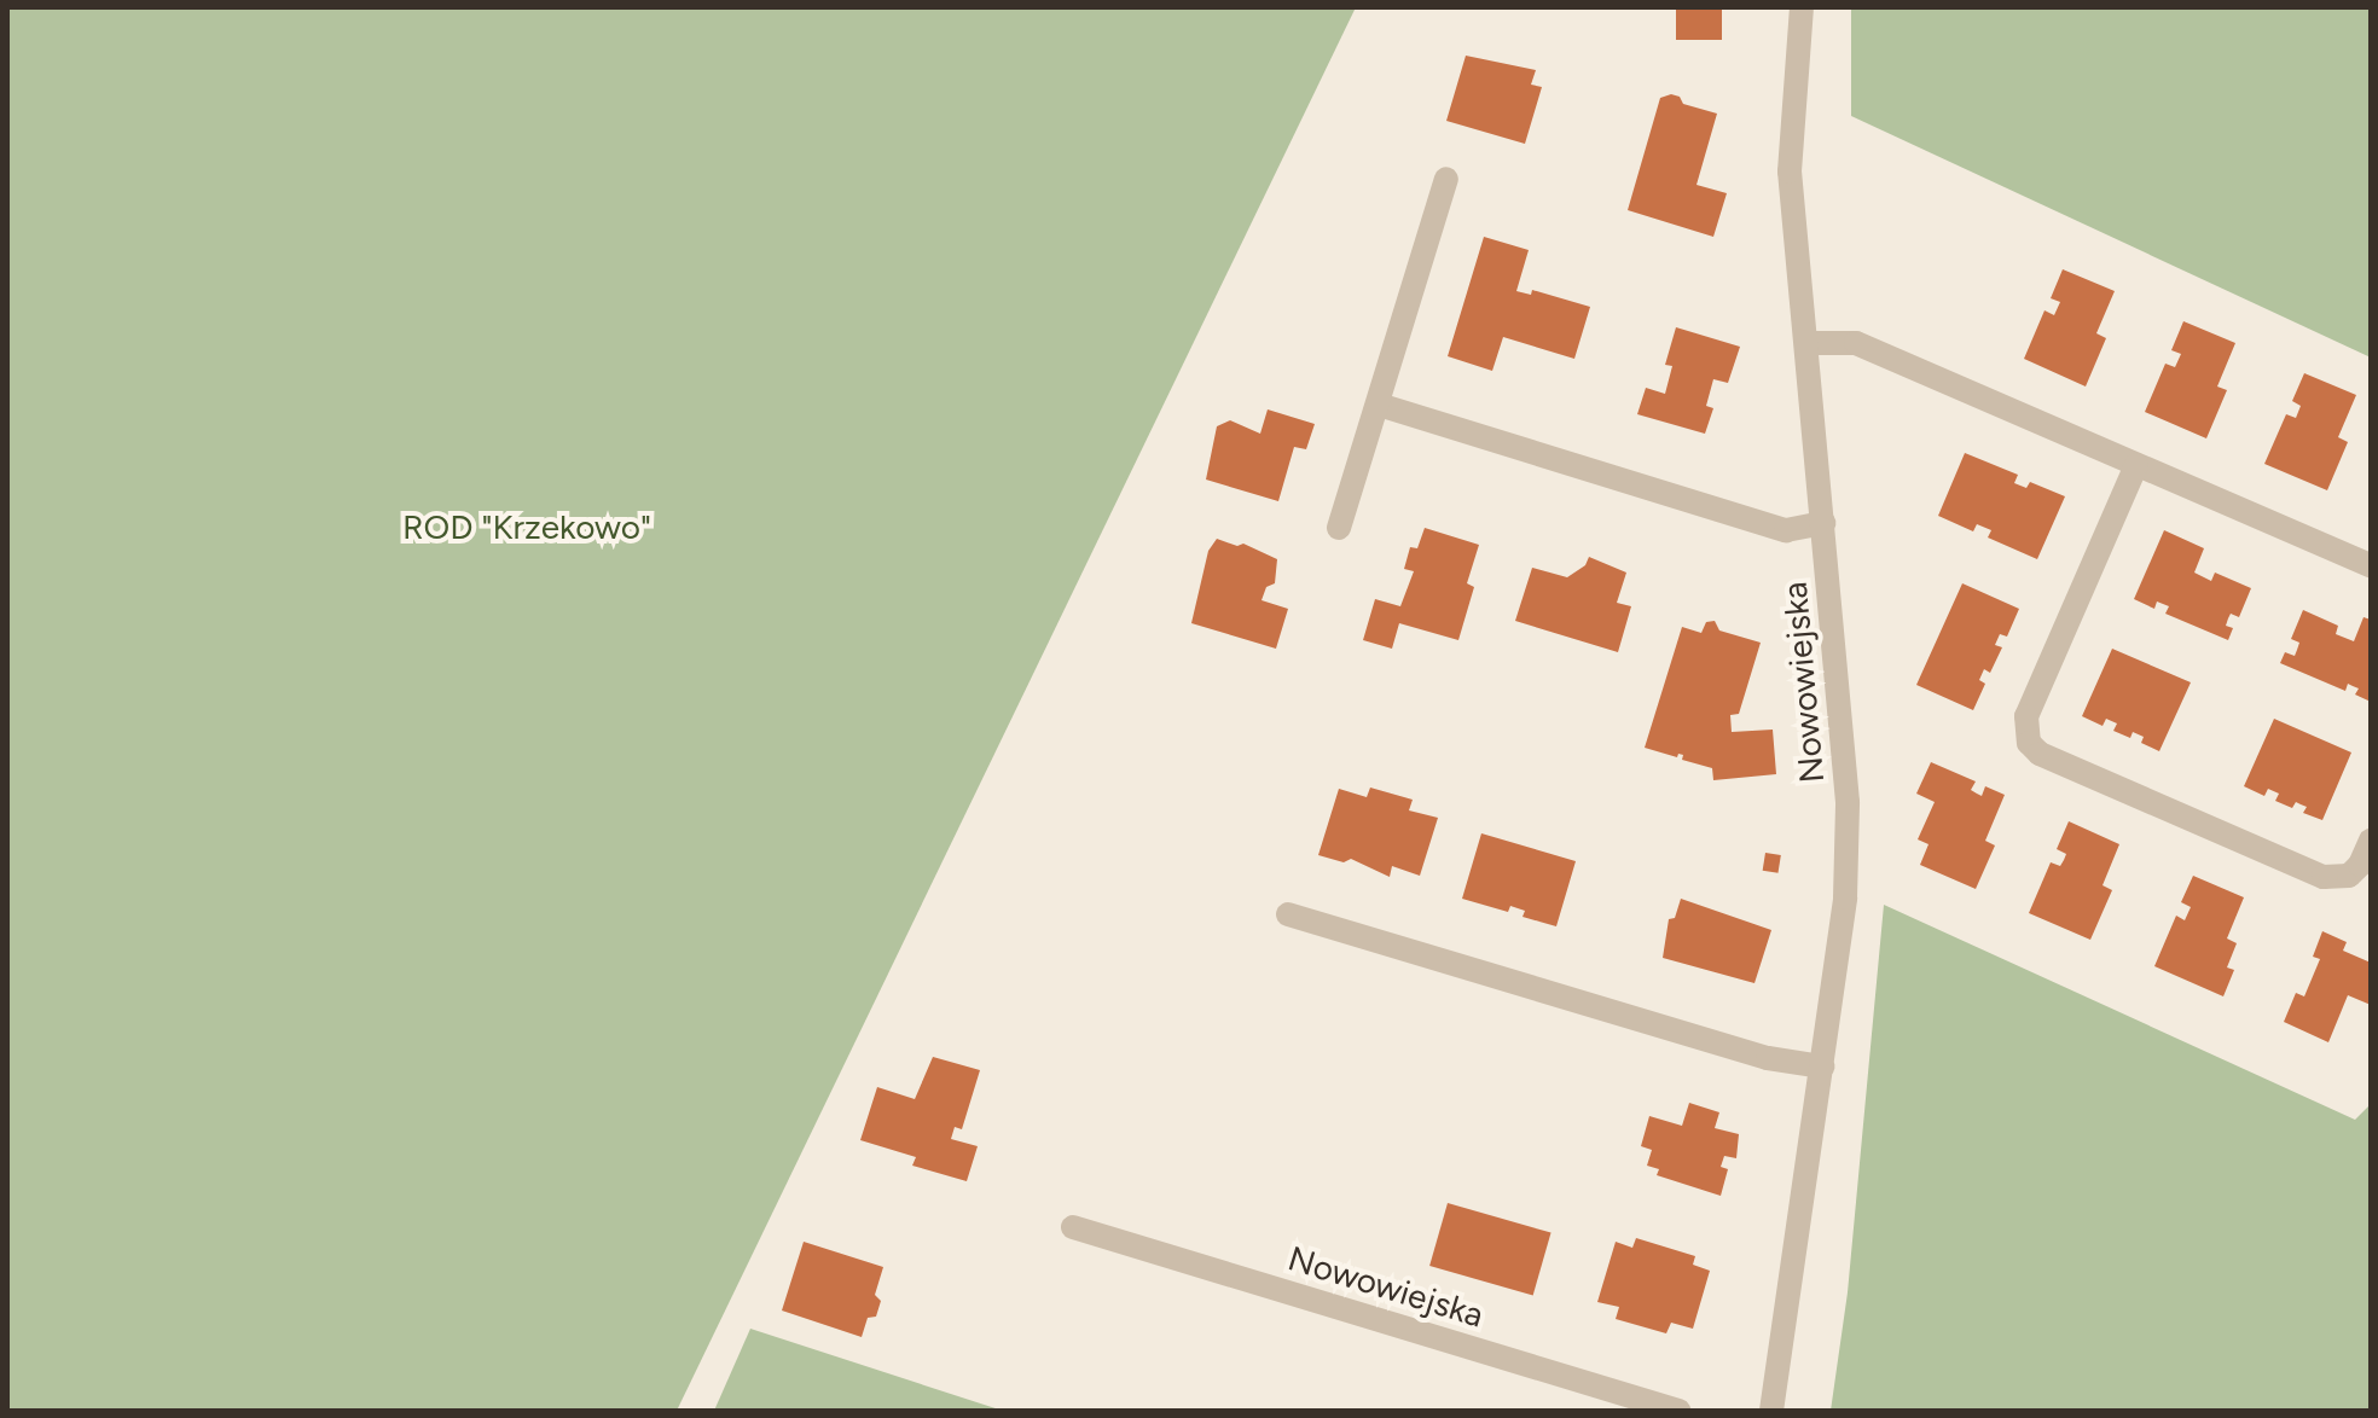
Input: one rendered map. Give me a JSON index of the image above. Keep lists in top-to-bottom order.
{
  "streets": {
    "street": ["Nowowiejska"]
  },
  "parks": ["ROD \"Krzekowo\""]
}
